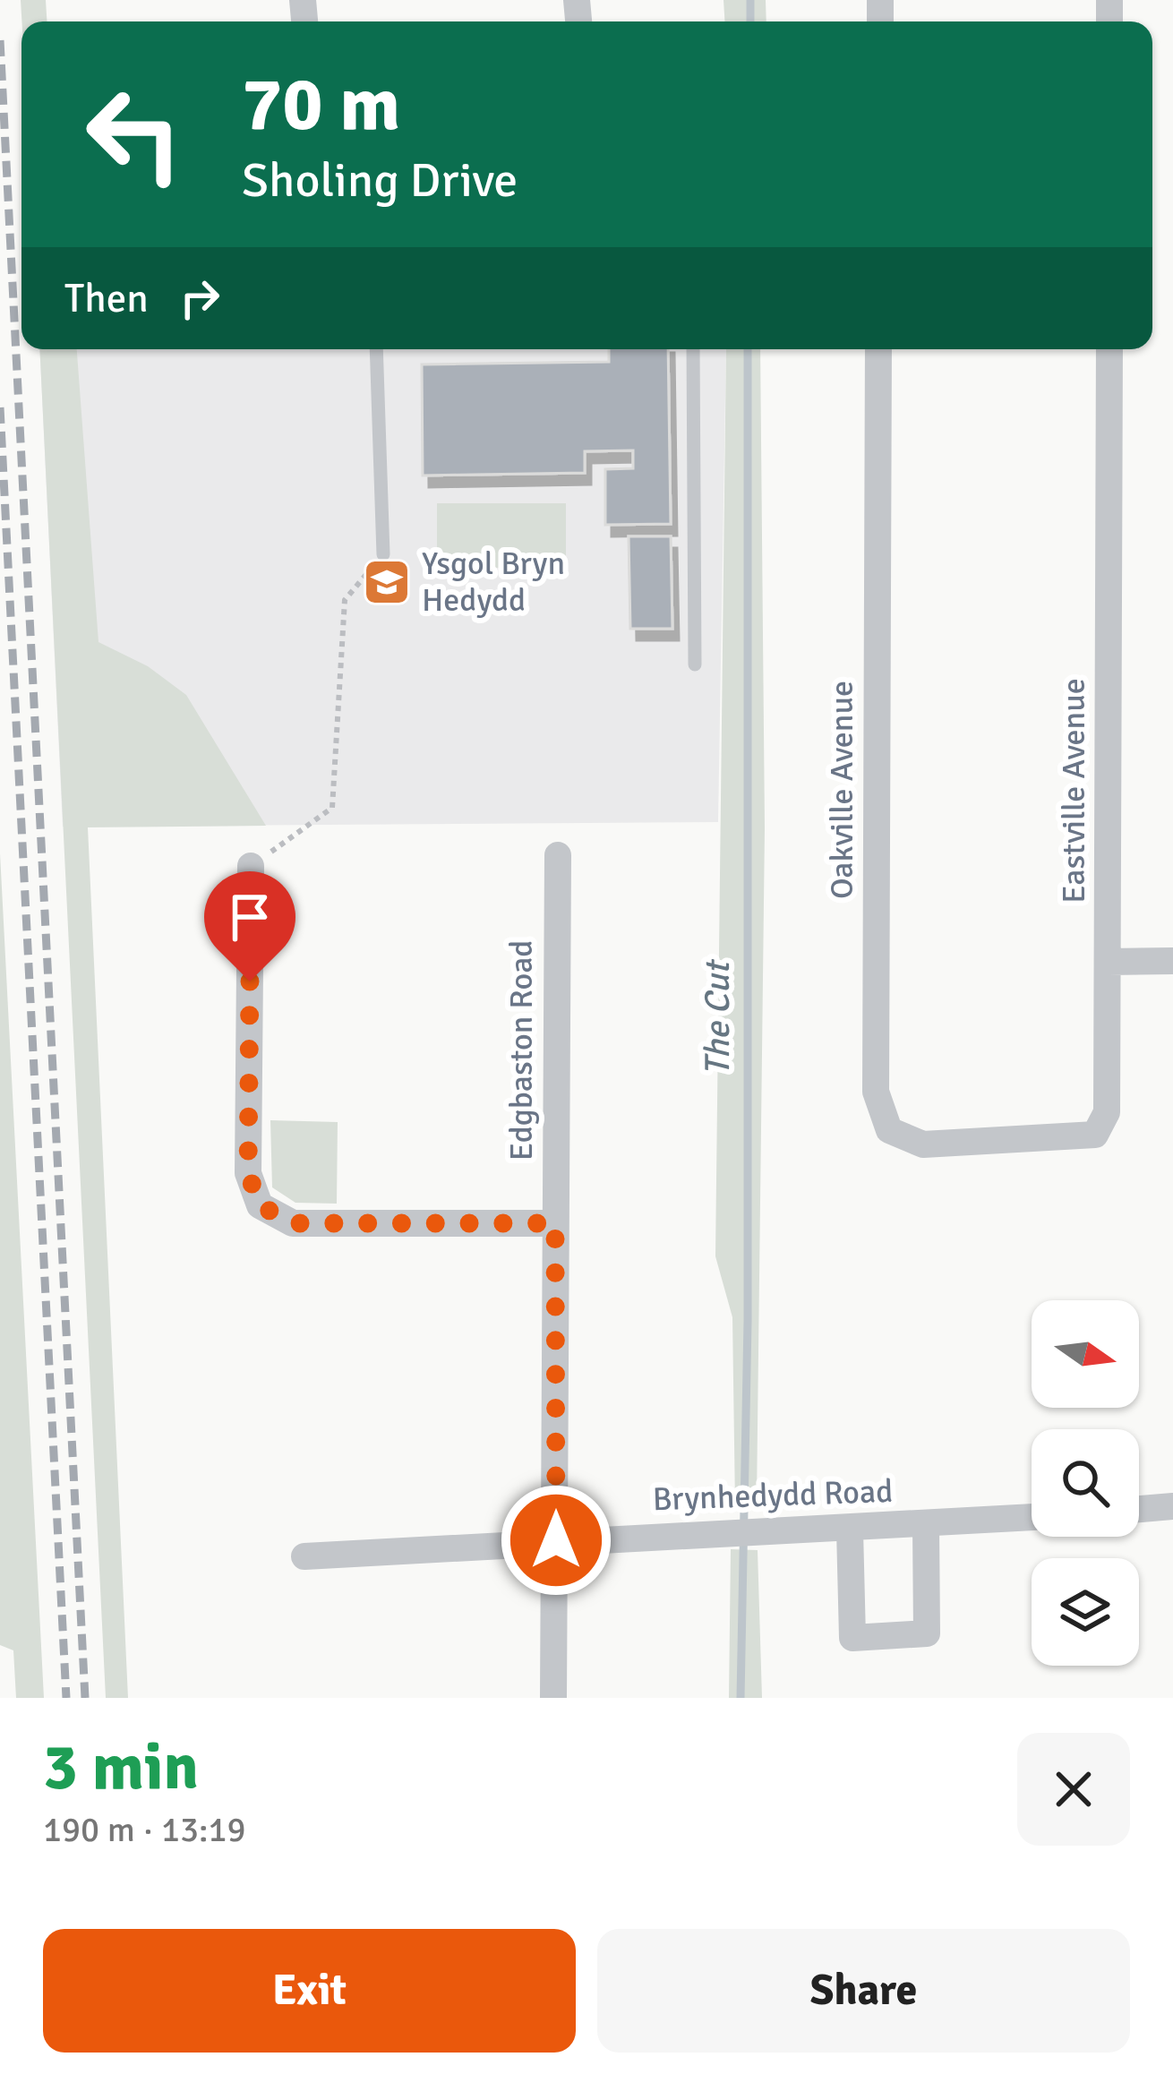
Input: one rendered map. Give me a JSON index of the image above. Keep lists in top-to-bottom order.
{
  "streets": {
    "street": [
      "Oakville Avenue",
      "Eastville Avenue",
      "Edgbaston Road",
      "Brynhedydd Road"
    ]
  },
  "crossings": [
    ["Oakville Avenue", "Eastville Avenue"],
    ["Edgbaston Road", "Brynhedydd Road"]
  ],
  "water": ["The Cut"],
  "places": {
    "school or university": ["Ysgol Bryn Hedydd"]
  },
  "north": "right",
  "page": {
    "turn": ["70 m", "Sholing Drive"],
    "then": "Then",
    "heading": ["3 min", "190 m · 13:19"],
    "buttons": ["Exit", "Share"]
  }
}
